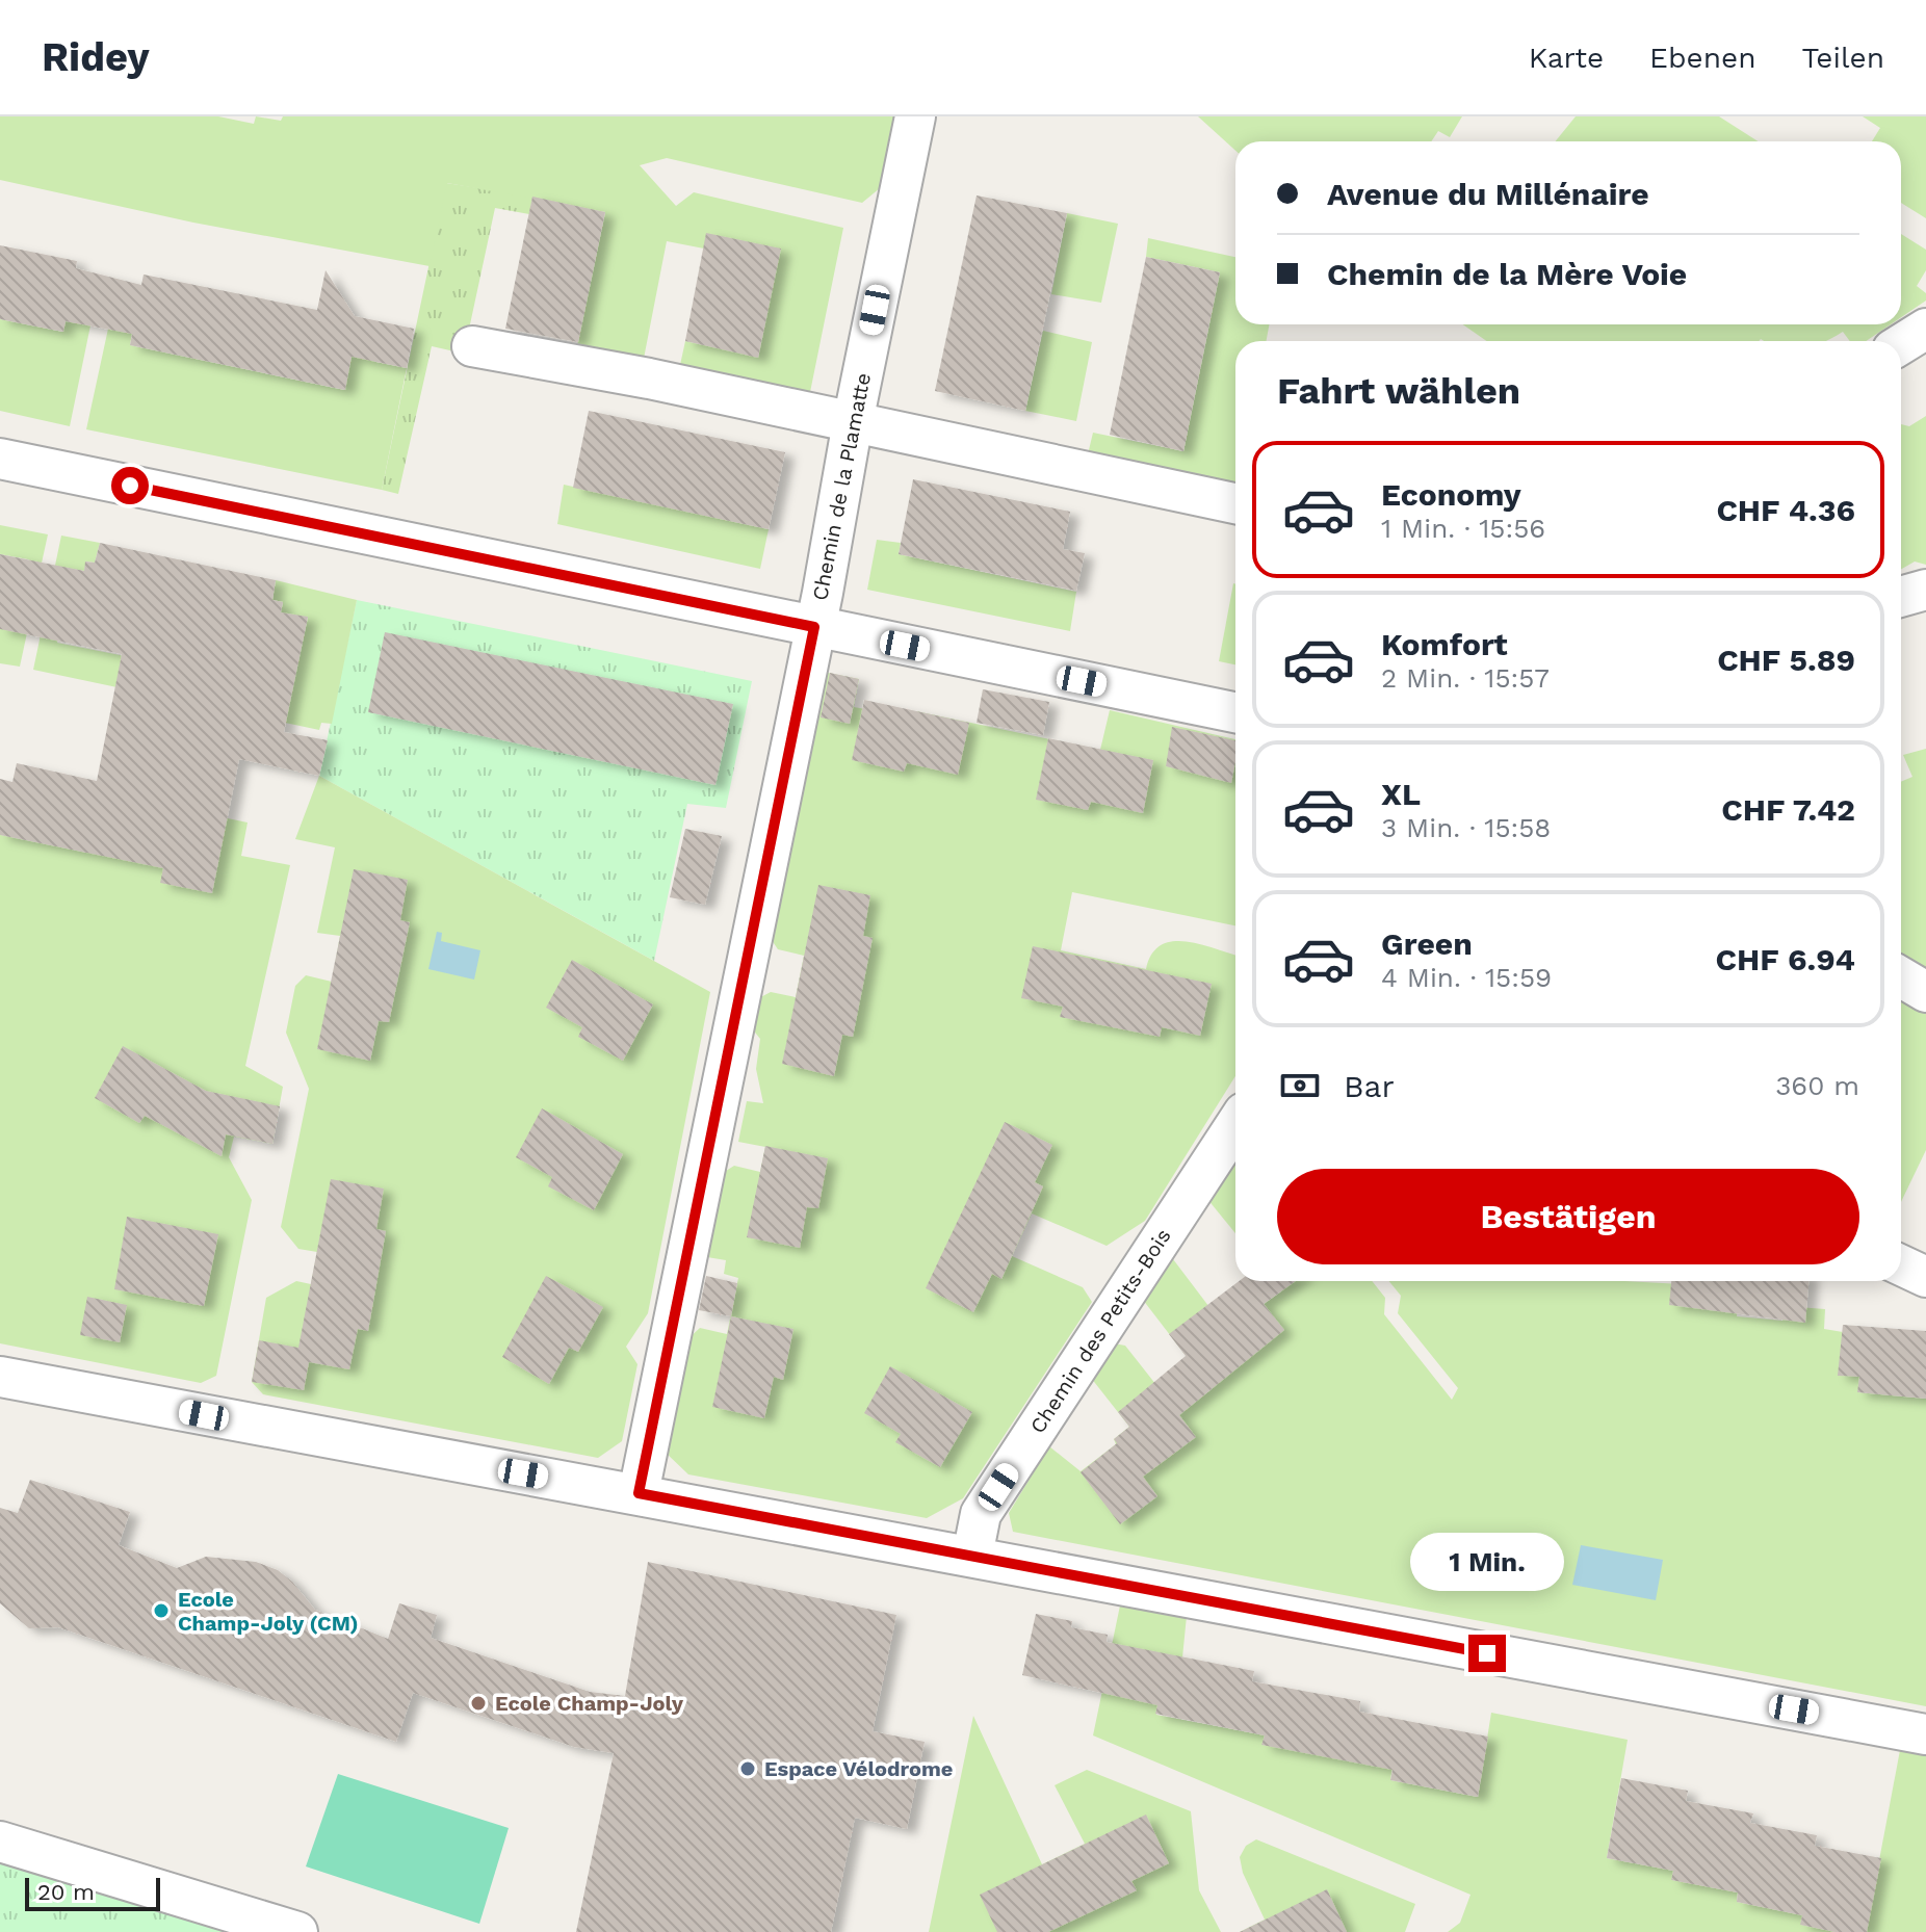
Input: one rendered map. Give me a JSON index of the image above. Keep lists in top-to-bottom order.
{
  "streets": {
    "street": ["Chemin de la Plamatte", "Chemin des Petits-Bois"]
  },
  "places": ["Ecole Champ-Joly (CM)", "Ecole Champ-Joly", "Espace Vélodrome"],
  "scale_bar": "20 m",
  "page": {
    "header": "Ridey",
    "nav": ["Karte", "Ebenen", "Teilen"],
    "banner": ["Avenue du Millénaire", "Chemin de la Mère Voie"],
    "heading": "Fahrt wählen",
    "list": [
      {
        "name": "Economy",
        "note": "1 Min. · 15:56",
        "value": "CHF 4.36"
      },
      {
        "name": "Komfort",
        "note": "2 Min. · 15:57",
        "value": "CHF 5.89"
      },
      {
        "name": "XL",
        "note": "3 Min. · 15:58",
        "value": "CHF 7.42"
      },
      {
        "name": "Green",
        "note": "4 Min. · 15:59",
        "value": "CHF 6.94"
      }
    ],
    "pay": ["Bar", "360 m"],
    "buttons": "Bestätigen",
    "bubble": "1 Min.",
    "scale": "20 m"
  }
}
